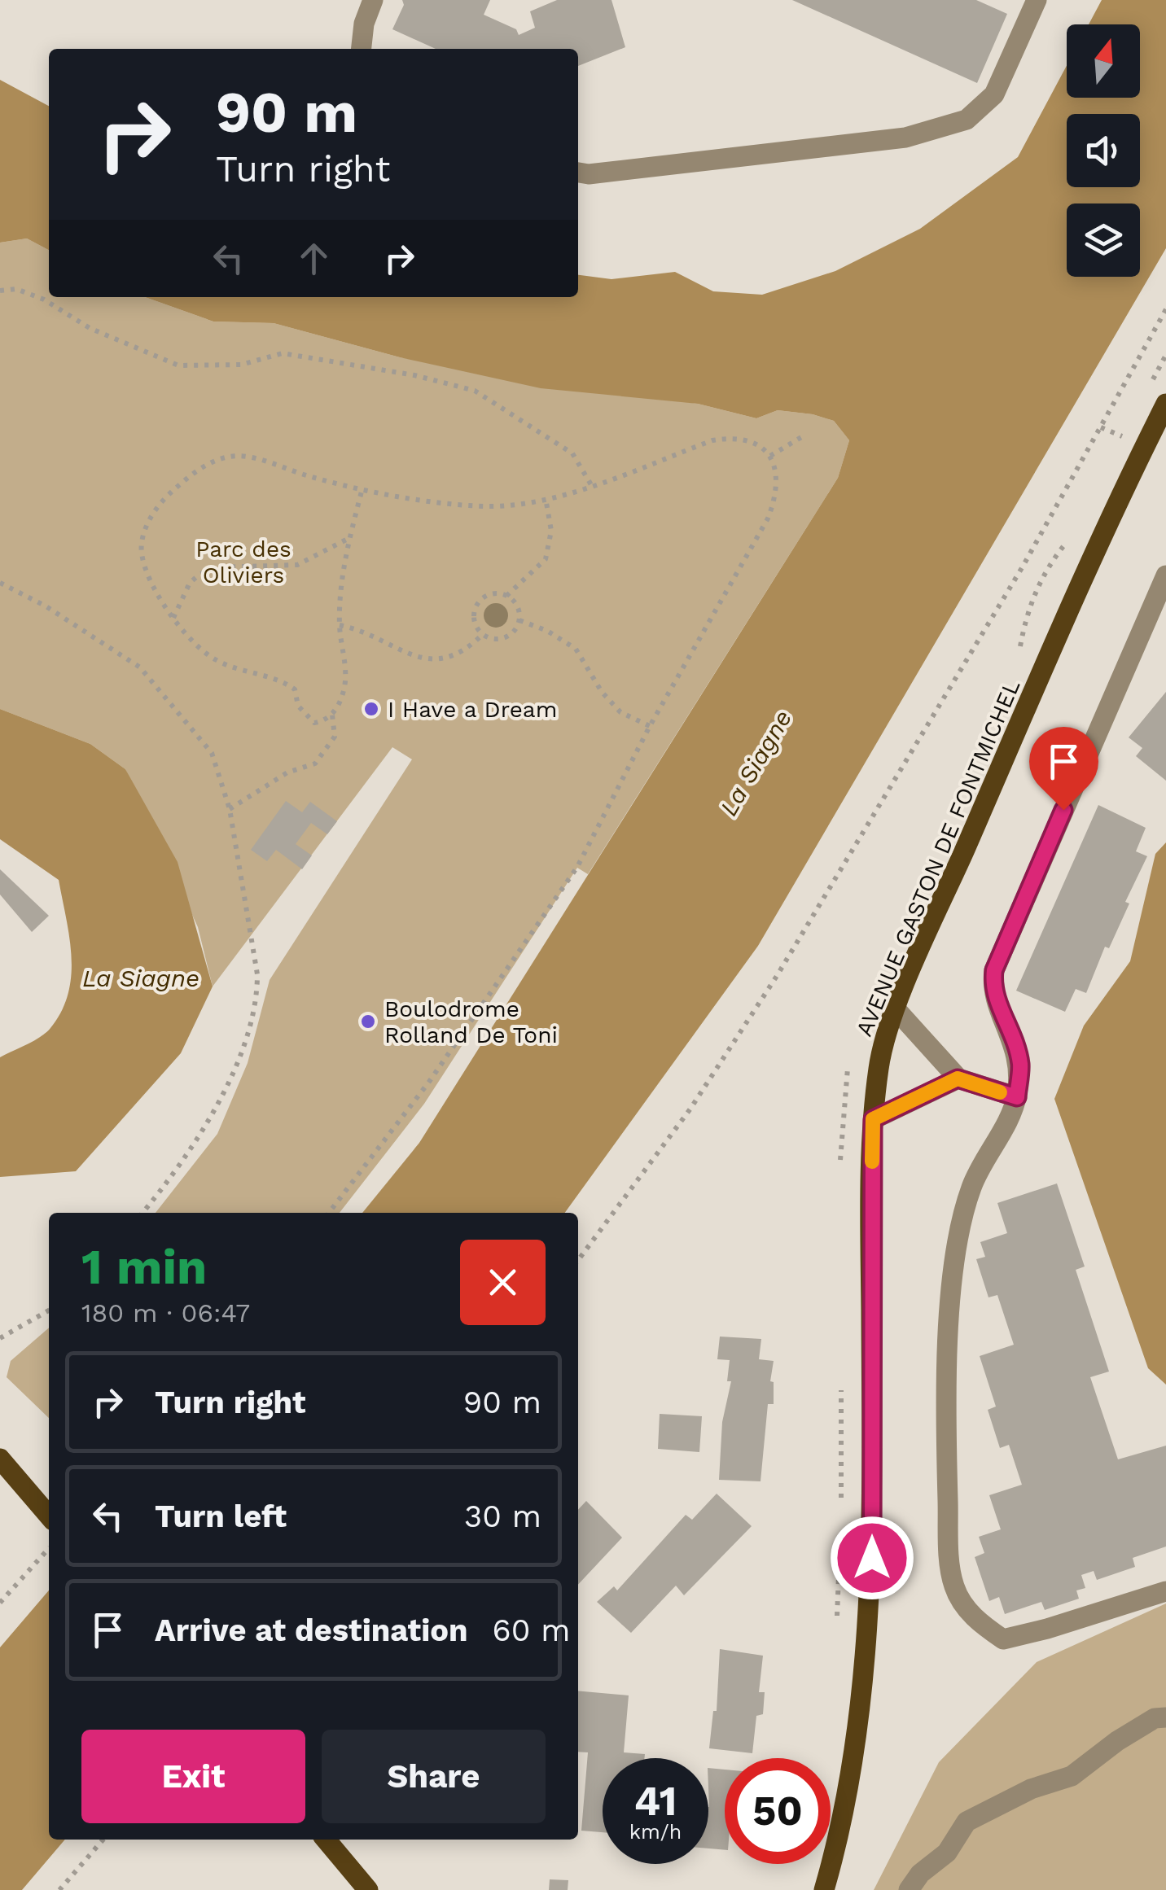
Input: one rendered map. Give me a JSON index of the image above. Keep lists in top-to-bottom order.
{
  "streets": {
    "main road": ["AVENUE GASTON DE FONTMICHEL"]
  },
  "water": ["La Siagne"],
  "parks": ["Parc des Oliviers"],
  "places": ["I Have a Dream", "Boulodrome Rolland De Toni"],
  "north": "top",
  "page": {
    "turn": ["90 m", "Turn right"],
    "heading": ["1 min", "180 m · 06:47"],
    "list": [
      {
        "name": "Turn right",
        "value": "90 m"
      },
      {
        "name": "Turn left",
        "value": "30 m"
      },
      {
        "name": "Arrive at destination",
        "value": "60 m"
      }
    ],
    "buttons": ["Exit", "Share"],
    "speed": "41 km/h",
    "limit": "50"
  }
}
